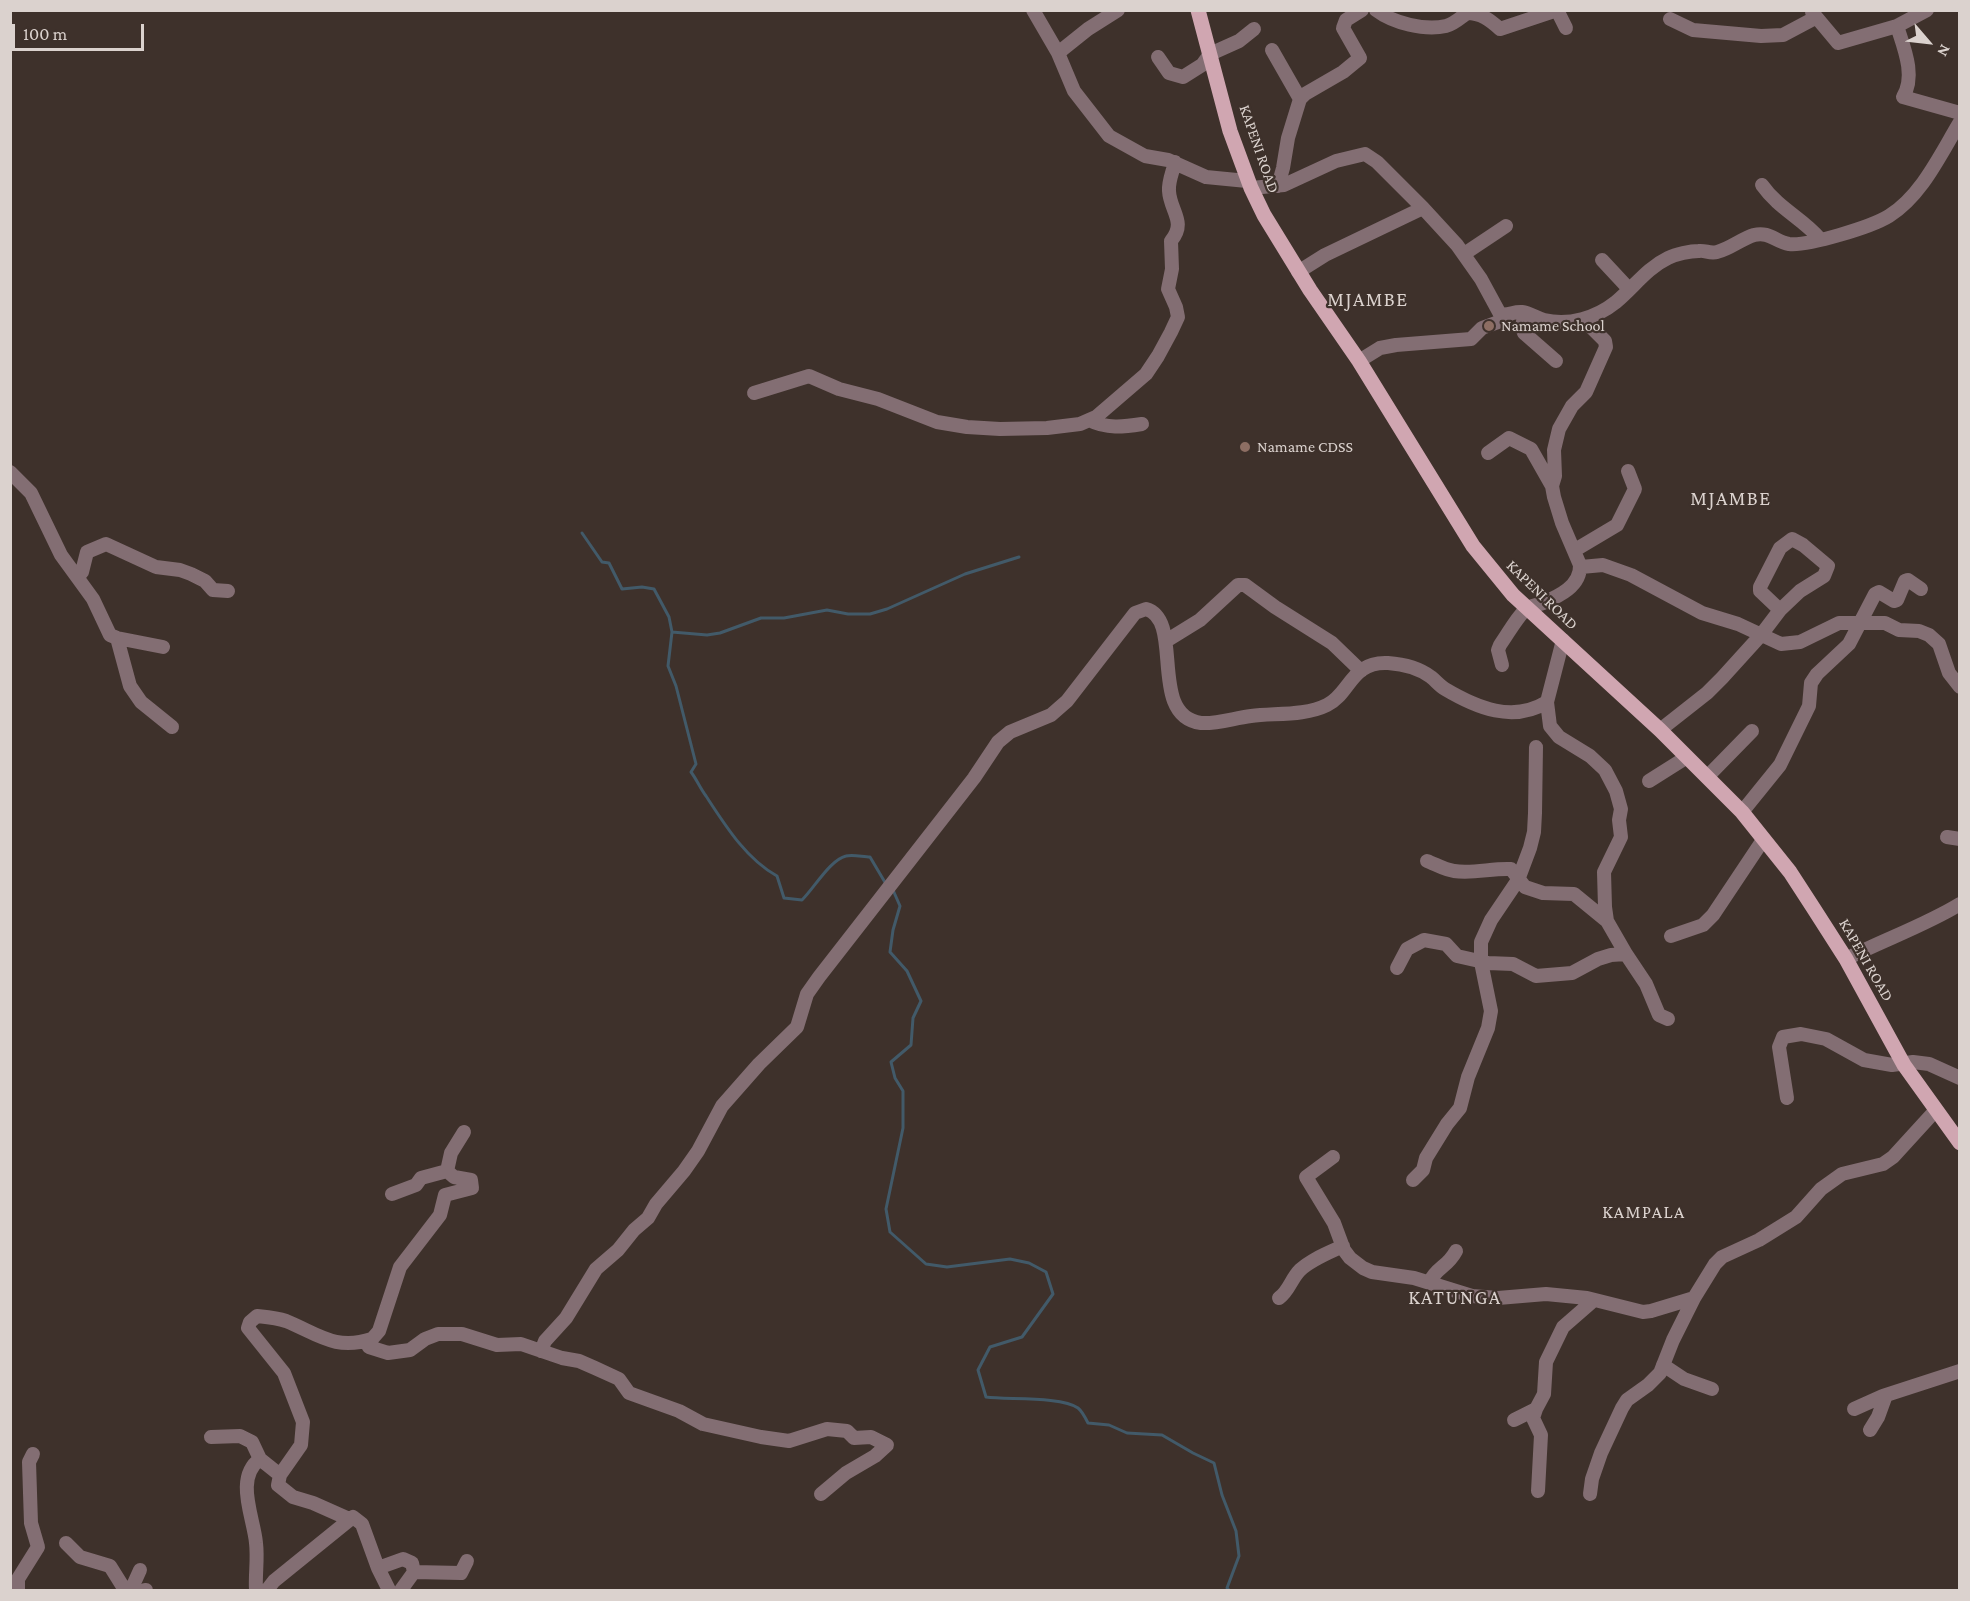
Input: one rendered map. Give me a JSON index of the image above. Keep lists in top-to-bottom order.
{
  "streets": {
    "main road": ["KAPENI ROAD"]
  },
  "districts": [
    "MJAMBE",
    "MJAMBE",
    "KAMPALA",
    "KATUNGA"
  ],
  "places": ["Namame School", "Namame CDSS"],
  "scale_bar": "100 m",
  "north": "bottom right"
}
